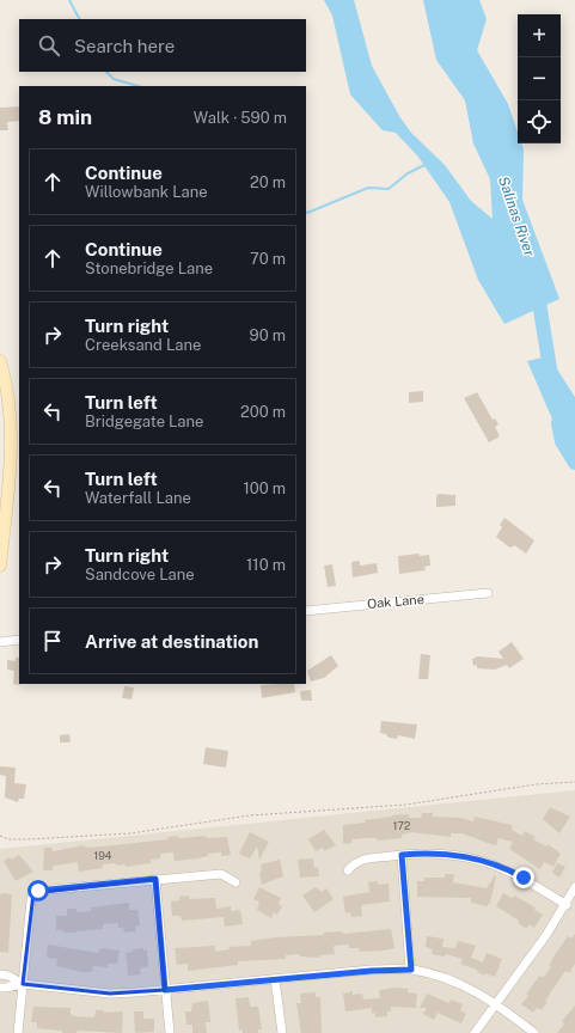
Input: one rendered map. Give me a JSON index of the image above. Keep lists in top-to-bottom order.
{
  "streets": {
    "street": ["Oak Lane"]
  },
  "water": ["Salinas River"],
  "house_numbers": ["172", "194"],
  "page": {
    "map_buttons": ["+", "−"],
    "search": "Search here",
    "heading": ["8 min", "Walk · 590 m"],
    "list": [
      ["Continue", "Willowbank Lane", "20 m"],
      ["Continue", "Stonebridge Lane", "70 m"],
      ["Turn right", "Creeksand Lane", "90 m"],
      ["Turn left", "Bridgegate Lane", "200 m"],
      ["Turn left", "Waterfall Lane", "100 m"],
      ["Turn right", "Sandcove Lane", "110 m"],
      "Arrive at destination"
    ]
  }
}
